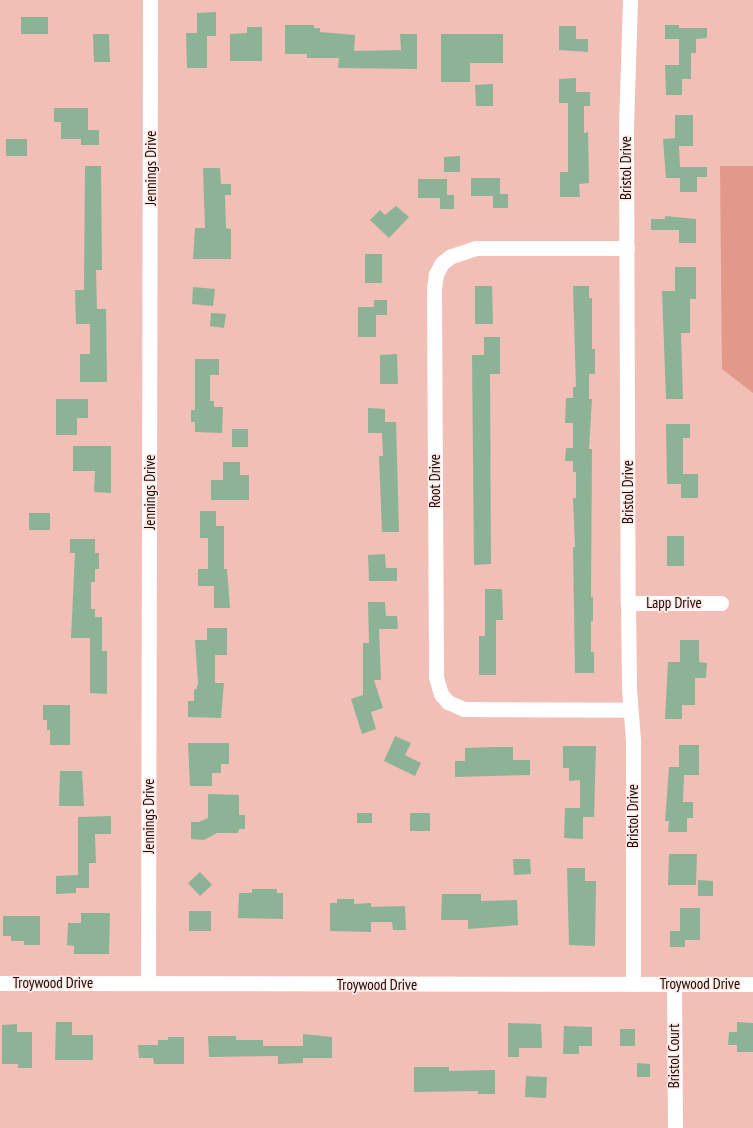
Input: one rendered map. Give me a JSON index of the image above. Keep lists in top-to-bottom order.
{
  "streets": {
    "street": [
      "Jennings Drive",
      "Bristol Drive",
      "Root Drive",
      "Lapp Drive",
      "Troywood Drive",
      "Bristol Court"
    ]
  },
  "crossings": [
    ["Jennings Drive", "Troywood Drive"],
    ["Bristol Drive", "Root Drive"],
    ["Bristol Drive", "Lapp Drive"],
    ["Bristol Drive", "Troywood Drive"],
    ["Troywood Drive", "Bristol Court"]
  ]
}
